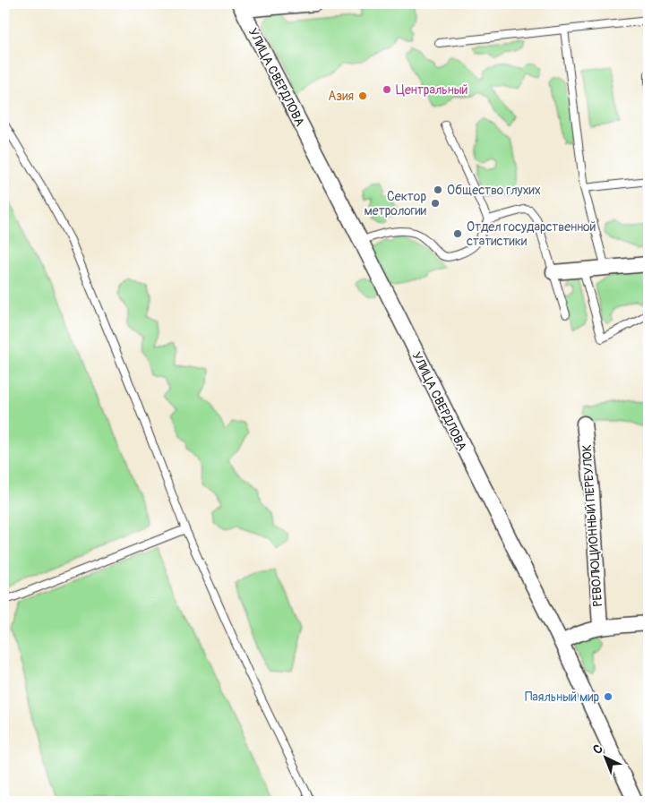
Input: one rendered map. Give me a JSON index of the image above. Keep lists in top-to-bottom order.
{
  "streets": {
    "street": ["УЛИЦА СВЕРДЛОВА", "РЕВОЛЮЦИОННЫЙ ПЕРЕУЛОК"]
  },
  "places": [
    "Центральный",
    "Азия",
    "Общество глухих",
    "Сектор метрологии",
    "Отдел государственной статистики",
    "Паяльный мир"
  ],
  "north": "top left"
}
